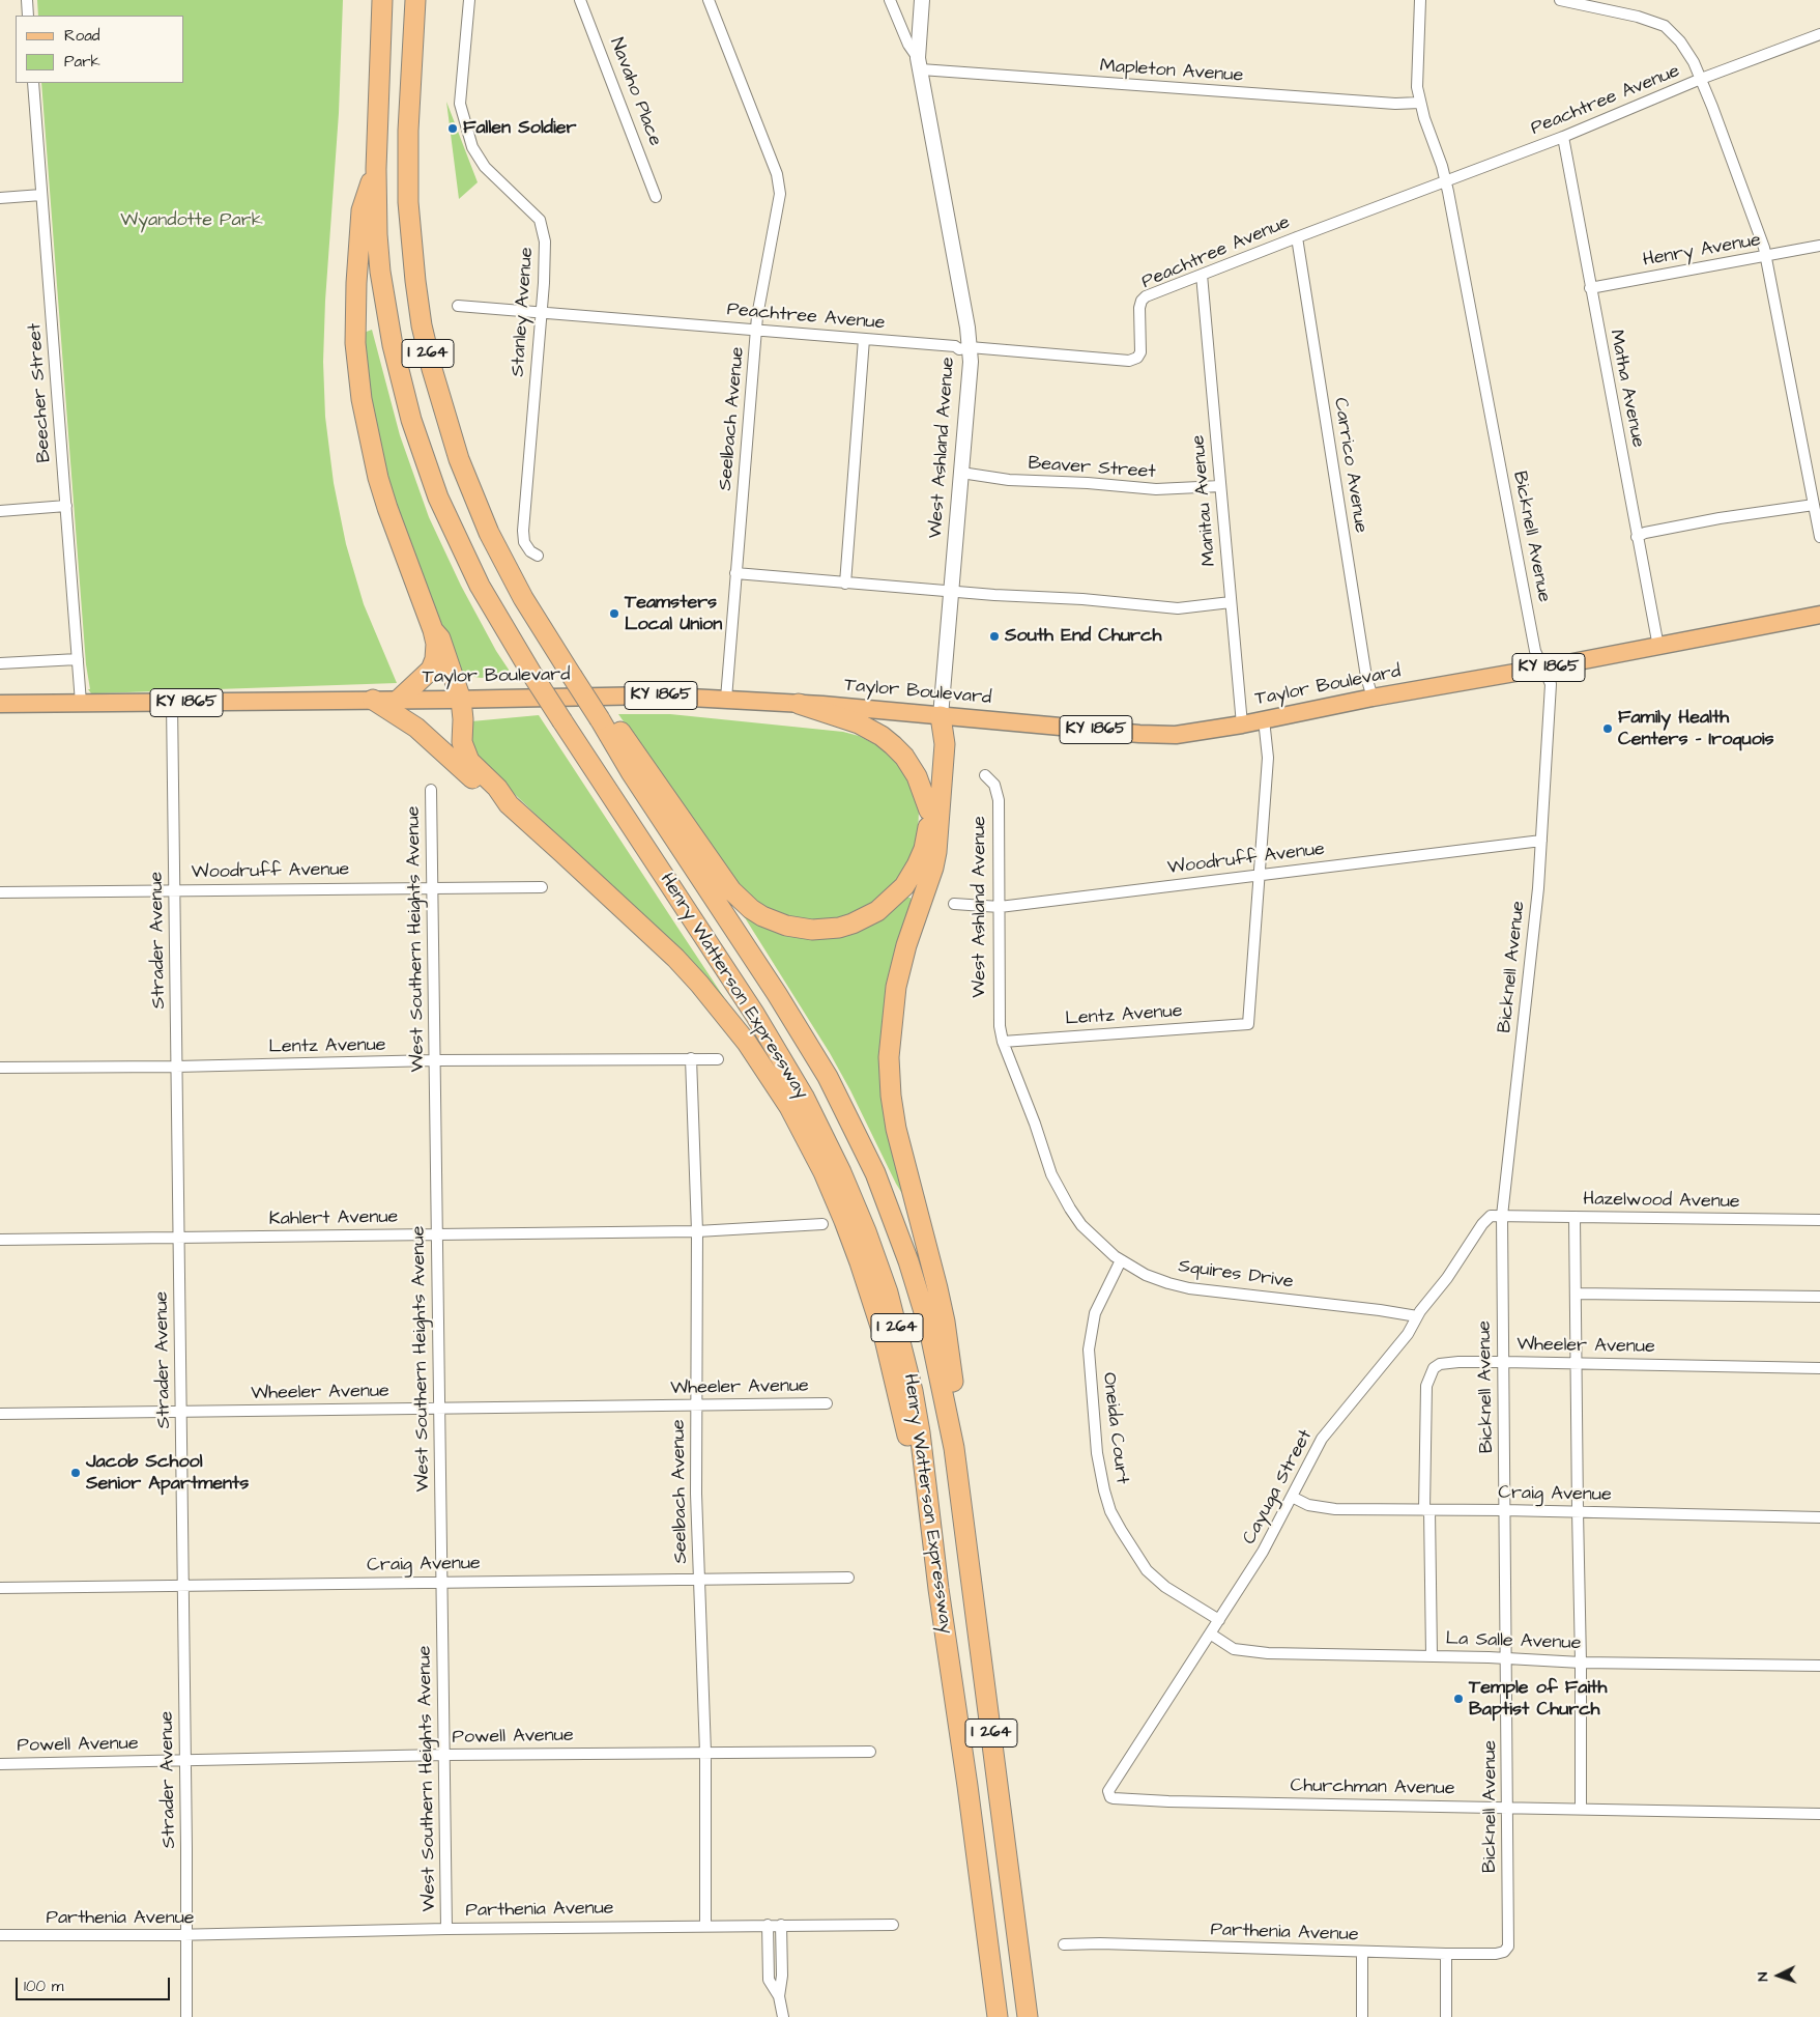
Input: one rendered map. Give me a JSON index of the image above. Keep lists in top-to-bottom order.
{
  "streets": {
    "highway": ["I 264", "Henry Watterson Expressway"],
    "main road": ["KY 1865", "Taylor Boulevard"],
    "street": [
      "Mapleton Avenue",
      "Navaho Place",
      "Peachtree Avenue",
      "Henry Avenue",
      "Stanley Avenue",
      "Matha Avenue",
      "Beecher Street",
      "Seelbach Avenue",
      "West Ashland Avenue",
      "Carrico Avenue",
      "Beaver Street",
      "Manitau Avenue",
      "Bicknell Avenue",
      "Woodruff Avenue",
      "West Southern Heights Avenue",
      "Strader Avenue",
      "Lentz Avenue",
      "Hazelwood Avenue",
      "Kahlert Avenue",
      "Squires Drive",
      "Wheeler Avenue",
      "Oneida Court",
      "Cayuga Street",
      "Craig Avenue",
      "La Salle Avenue",
      "Powell Avenue",
      "Churchman Avenue",
      "Parthenia Avenue"
    ]
  },
  "crossings": [
    ["Mapleton Avenue", "West Ashland Avenue"],
    ["Mapleton Avenue", "Bicknell Avenue"],
    ["Peachtree Avenue", "Stanley Avenue"],
    ["Peachtree Avenue", "Matha Avenue"],
    ["Peachtree Avenue", "Seelbach Avenue"],
    ["Peachtree Avenue", "West Ashland Avenue"],
    ["Peachtree Avenue", "Carrico Avenue"],
    ["Peachtree Avenue", "Manitau Avenue"],
    ["Peachtree Avenue", "Bicknell Avenue"],
    ["Henry Avenue", "Matha Avenue"],
    ["Matha Avenue", "Taylor Boulevard"],
    ["Beecher Street", "Taylor Boulevard"],
    ["Seelbach Avenue", "Taylor Boulevard"],
    ["Seelbach Avenue", "Lentz Avenue"],
    ["Seelbach Avenue", "Kahlert Avenue"],
    ["Seelbach Avenue", "Wheeler Avenue"],
    ["Seelbach Avenue", "Craig Avenue"],
    ["Seelbach Avenue", "Powell Avenue"],
    ["Seelbach Avenue", "Parthenia Avenue"],
    ["West Ashland Avenue", "Beaver Street"],
    ["West Ashland Avenue", "Taylor Boulevard"],
    ["West Ashland Avenue", "Woodruff Avenue"],
    ["West Ashland Avenue", "Lentz Avenue"],
    ["West Ashland Avenue", "Squires Drive"],
    ["Carrico Avenue", "Taylor Boulevard"],
    ["Beaver Street", "Manitau Avenue"],
    ["Manitau Avenue", "Taylor Boulevard"],
    ["Bicknell Avenue", "Taylor Boulevard"],
    ["Bicknell Avenue", "Woodruff Avenue"],
    ["Bicknell Avenue", "Hazelwood Avenue"],
    ["Bicknell Avenue", "Wheeler Avenue"],
    ["Bicknell Avenue", "Cayuga Street"],
    ["Bicknell Avenue", "Craig Avenue"],
    ["Bicknell Avenue", "La Salle Avenue"],
    ["Bicknell Avenue", "Churchman Avenue"],
    ["Bicknell Avenue", "Parthenia Avenue"],
    ["Taylor Boulevard", "Strader Avenue"],
    ["Woodruff Avenue", "West Southern Heights Avenue"],
    ["Woodruff Avenue", "Strader Avenue"],
    ["Woodruff Avenue", "Lentz Avenue"],
    ["West Southern Heights Avenue", "Lentz Avenue"],
    ["West Southern Heights Avenue", "Kahlert Avenue"],
    ["West Southern Heights Avenue", "Wheeler Avenue"],
    ["West Southern Heights Avenue", "Craig Avenue"],
    ["West Southern Heights Avenue", "Powell Avenue"],
    ["West Southern Heights Avenue", "Parthenia Avenue"],
    ["Strader Avenue", "Lentz Avenue"],
    ["Strader Avenue", "Kahlert Avenue"],
    ["Strader Avenue", "Wheeler Avenue"],
    ["Strader Avenue", "Craig Avenue"],
    ["Strader Avenue", "Powell Avenue"],
    ["Strader Avenue", "Parthenia Avenue"],
    ["Lentz Avenue", "Squires Drive"],
    ["Hazelwood Avenue", "Cayuga Street"],
    ["Squires Drive", "Oneida Court"],
    ["Squires Drive", "Cayuga Street"],
    ["Wheeler Avenue", "Craig Avenue"],
    ["Oneida Court", "Cayuga Street"],
    ["Cayuga Street", "Craig Avenue"],
    ["Cayuga Street", "La Salle Avenue"],
    ["Cayuga Street", "Churchman Avenue"]
  ],
  "parks": ["Wyandotte Park"],
  "places": [
    "Fallen Soldier",
    "Teamsters Local Union",
    "South End Church",
    "Family Health Centers - Iroquois",
    "Jacob School Senior Apartments",
    "Temple of Faith Baptist Church"
  ],
  "legend": ["Road", "Park"],
  "scale_bar": "100 m",
  "north": "left"
}
